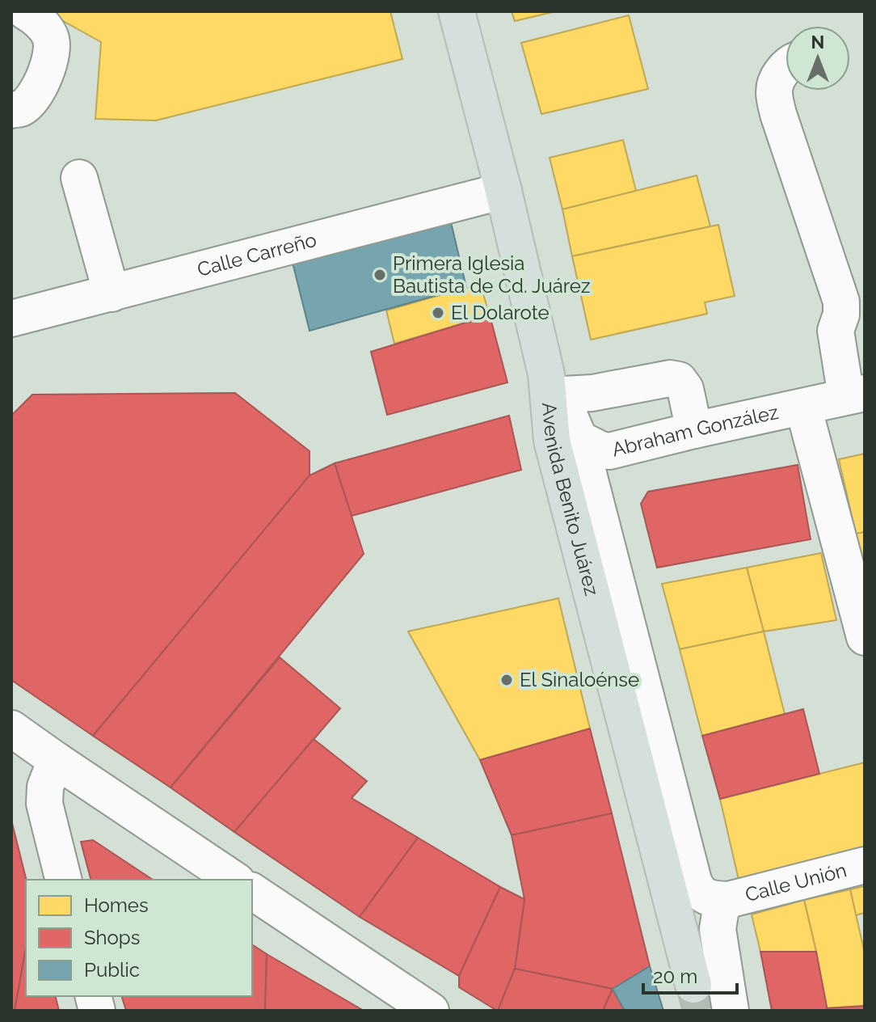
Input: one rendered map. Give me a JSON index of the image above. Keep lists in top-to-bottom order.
{
  "streets": {
    "main road": ["Avenida Benito Juárez"],
    "street": ["Calle Carreño", "Abraham González", "Calle Unión"]
  },
  "crossings": [
    ["Calle Carreño", "Avenida Benito Juárez"]
  ],
  "places": ["Primera Iglesia Bautista de Cd. Juárez", "El Dolarote", "El Sinaloénse"],
  "legend": ["Homes", "Shops", "Public"],
  "scale_bar": "20 m",
  "north": "top"
}
